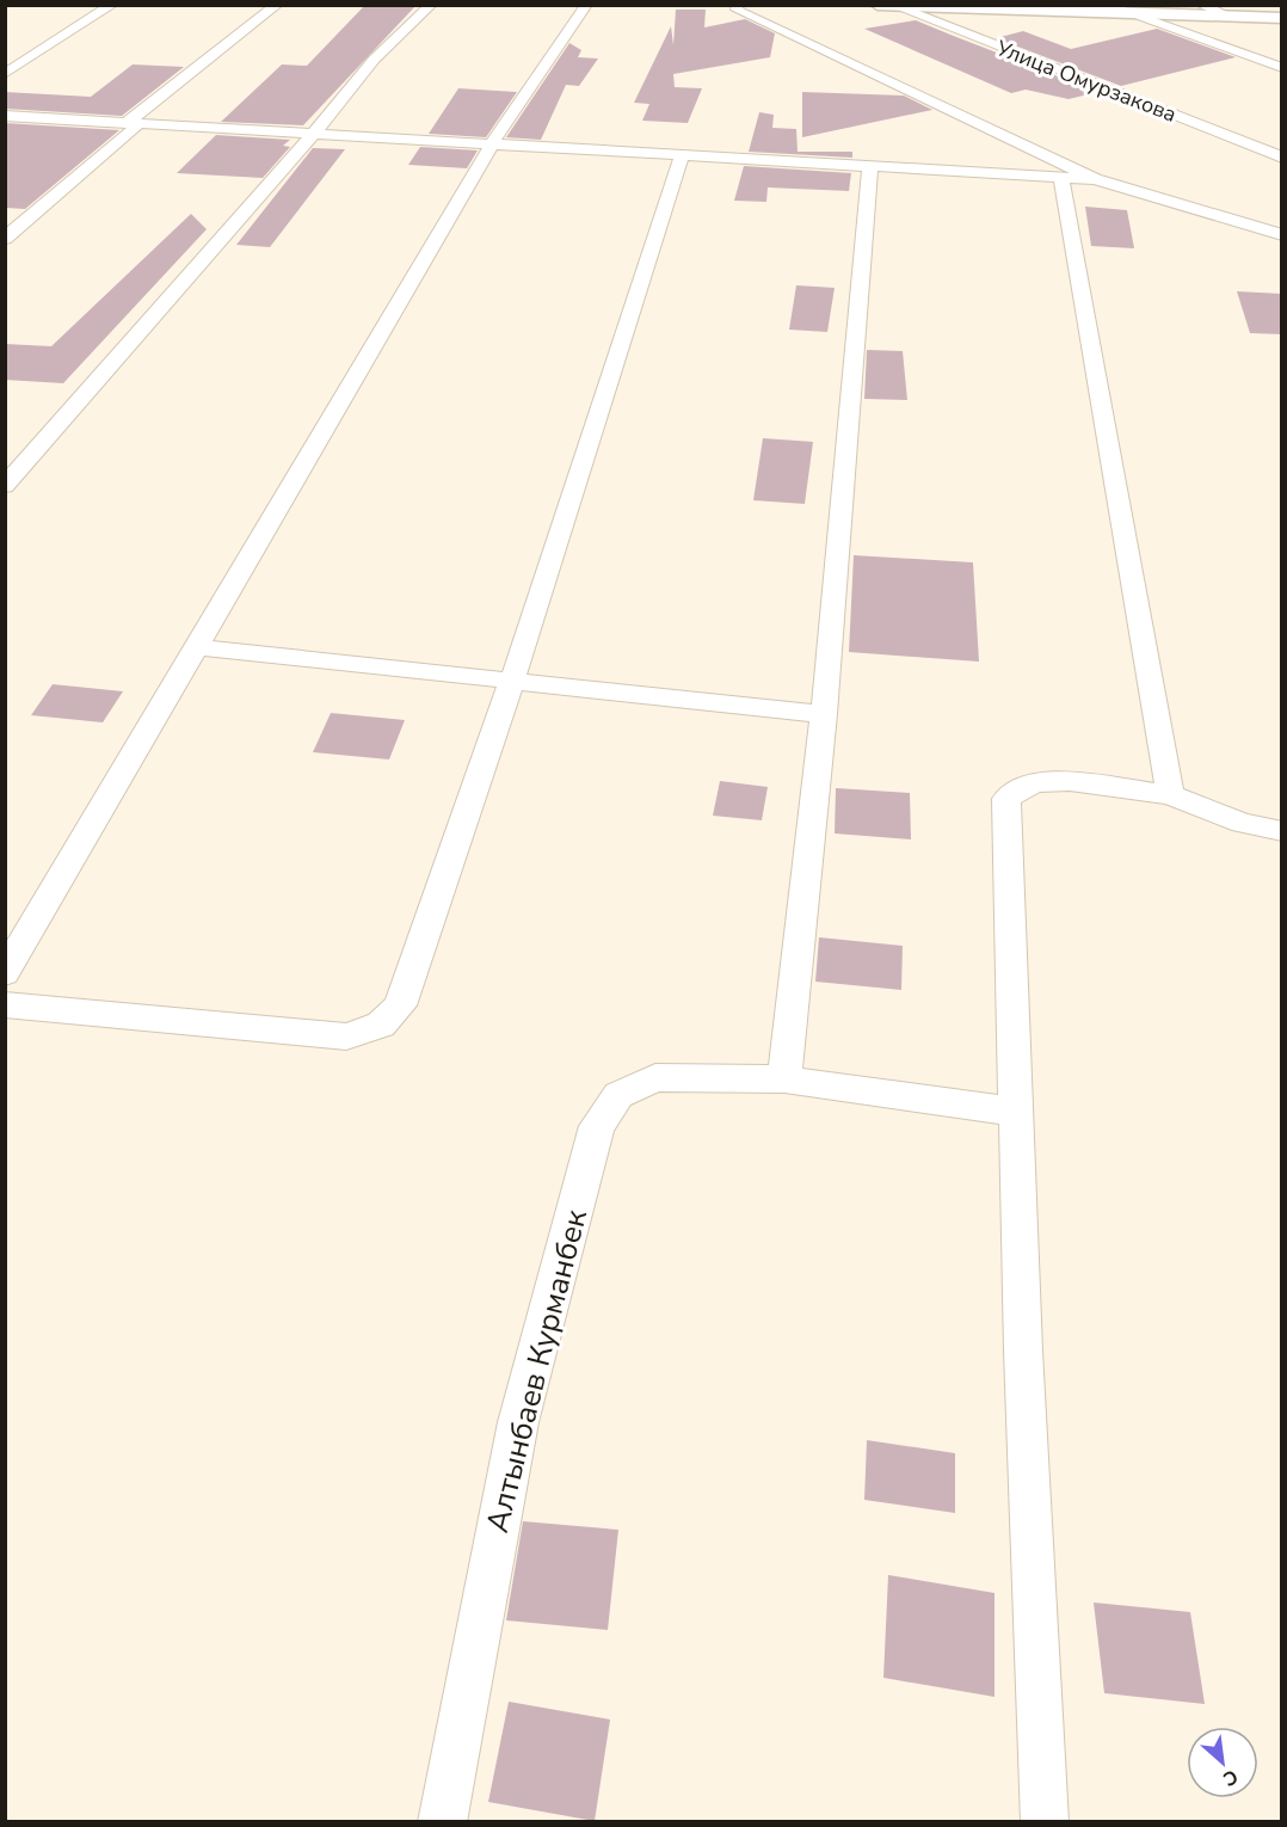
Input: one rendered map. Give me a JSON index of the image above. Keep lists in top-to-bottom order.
{
  "streets": {
    "street": ["Улица Омурзакова", "Алтынбаев Курманбек"]
  },
  "north": "bottom right"
}
